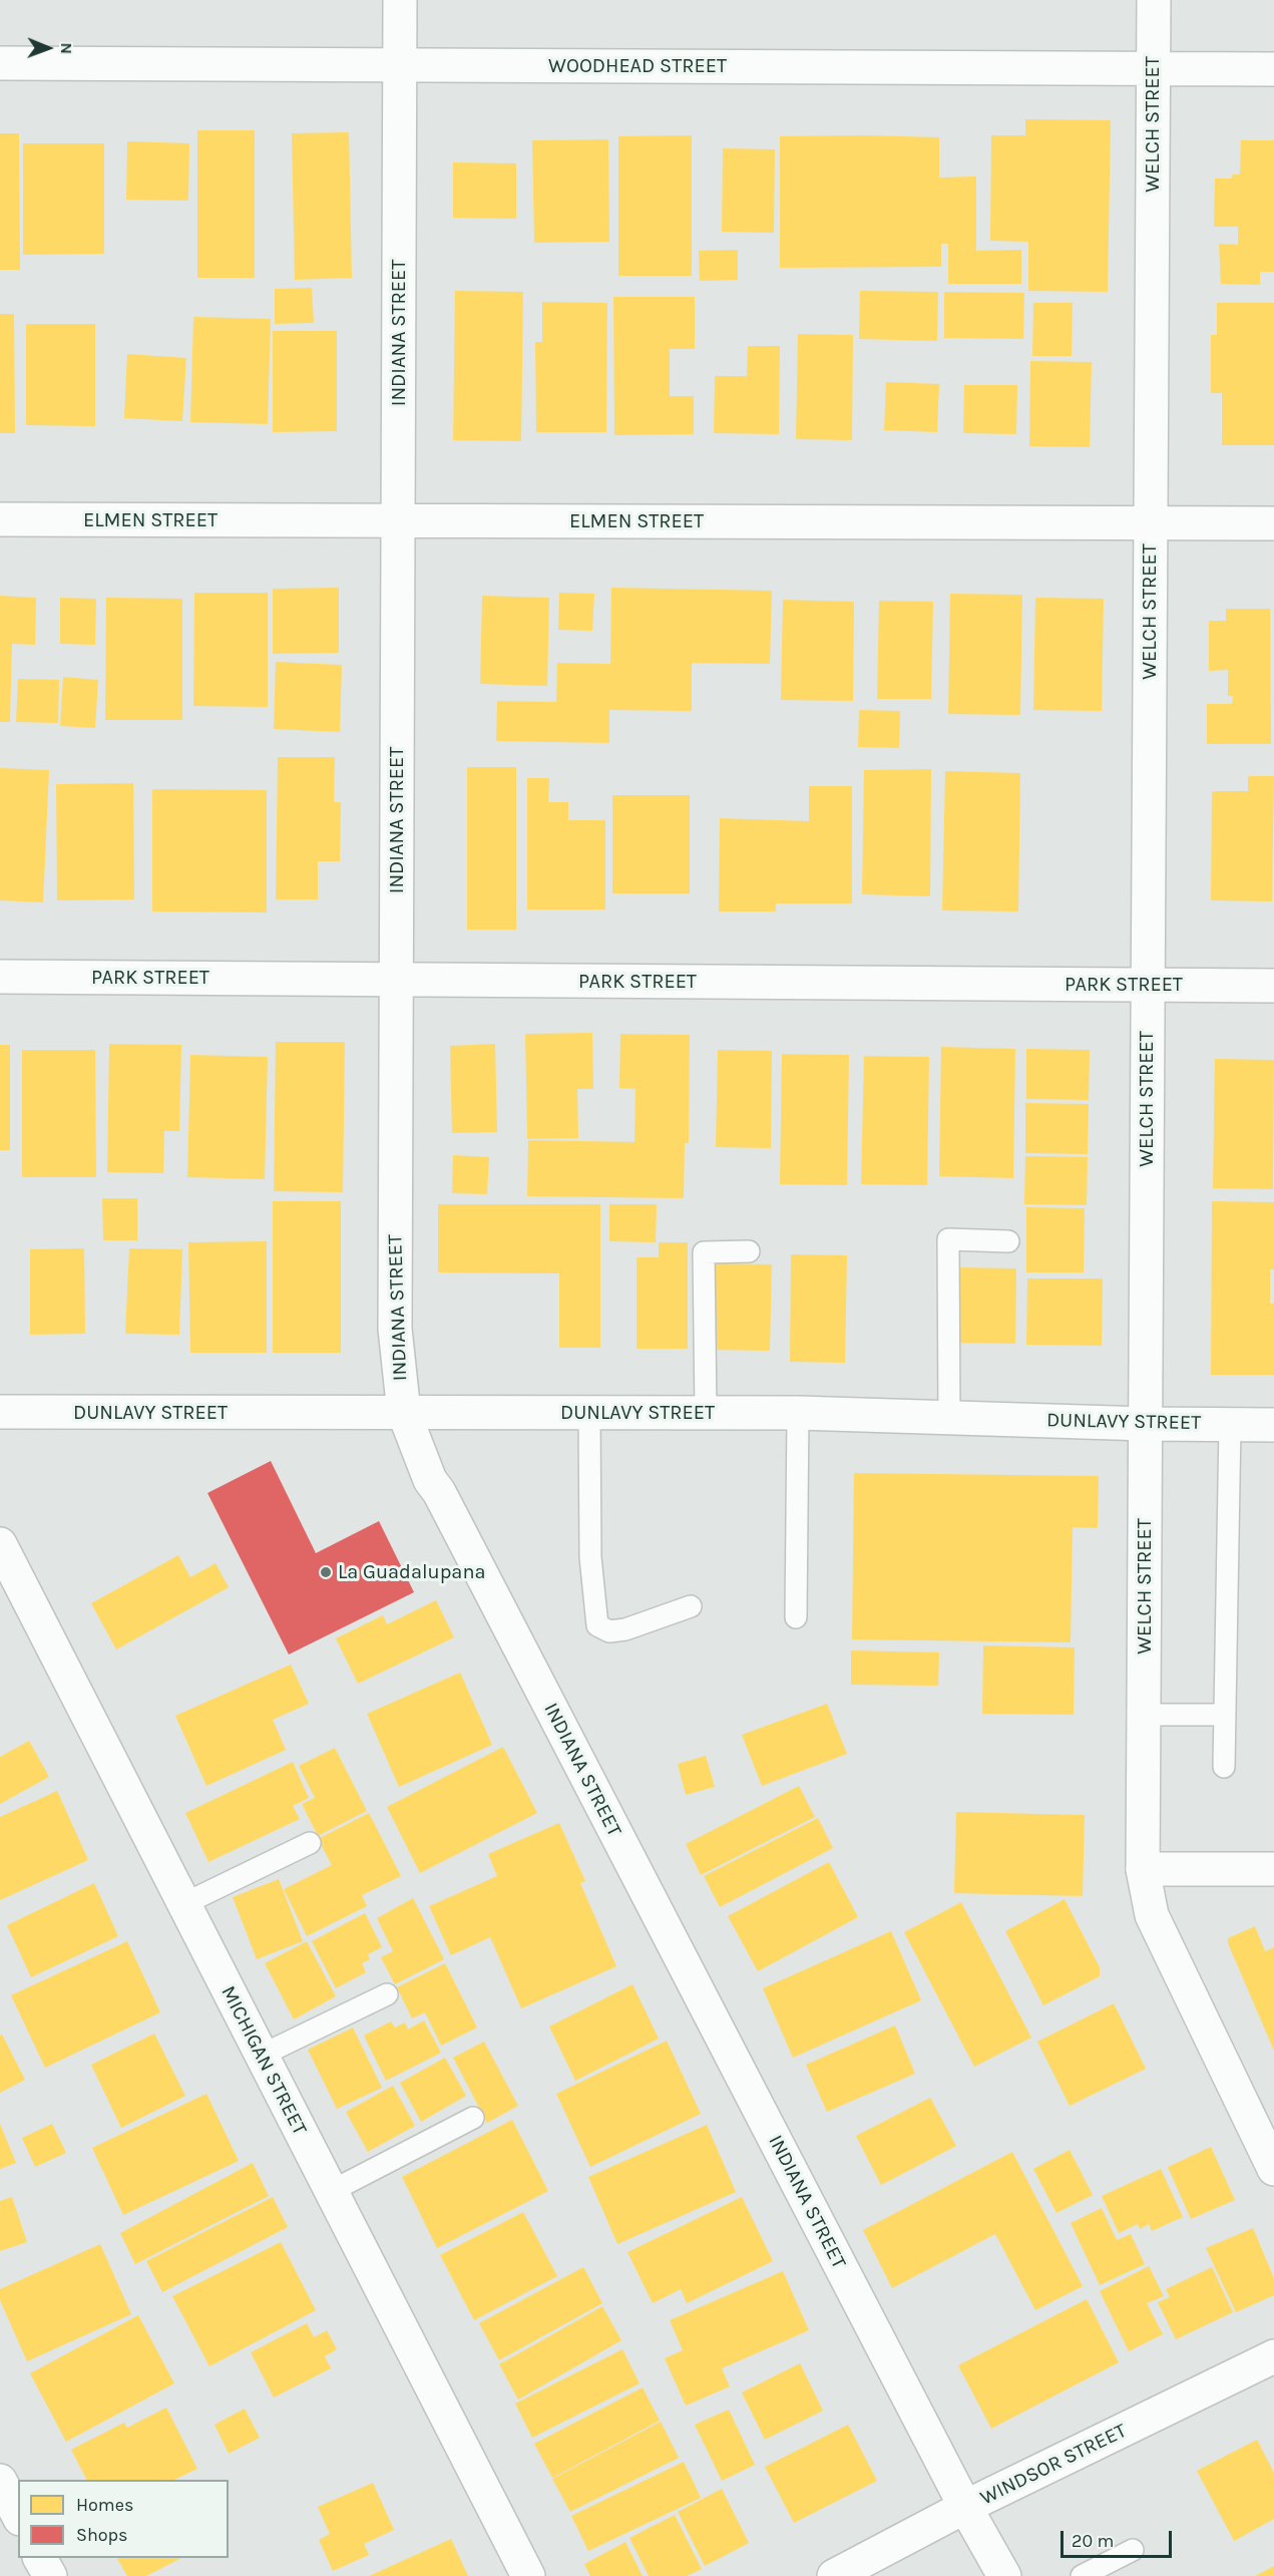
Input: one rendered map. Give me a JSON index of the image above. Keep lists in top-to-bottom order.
{
  "streets": {
    "street": [
      "WOODHEAD STREET",
      "WELCH STREET",
      "INDIANA STREET",
      "ELMEN STREET",
      "PARK STREET",
      "DUNLAVY STREET",
      "MICHIGAN STREET",
      "WINDSOR STREET"
    ]
  },
  "crossings": [
    ["WOODHEAD STREET", "WELCH STREET"],
    ["WOODHEAD STREET", "INDIANA STREET"],
    ["WELCH STREET", "ELMEN STREET"],
    ["WELCH STREET", "PARK STREET"],
    ["WELCH STREET", "DUNLAVY STREET"],
    ["INDIANA STREET", "ELMEN STREET"],
    ["INDIANA STREET", "PARK STREET"],
    ["INDIANA STREET", "DUNLAVY STREET"],
    ["INDIANA STREET", "WINDSOR STREET"]
  ],
  "places": ["La Guadalupana"],
  "legend": ["Homes", "Shops"],
  "scale_bar": "20 m",
  "north": "right"
}
